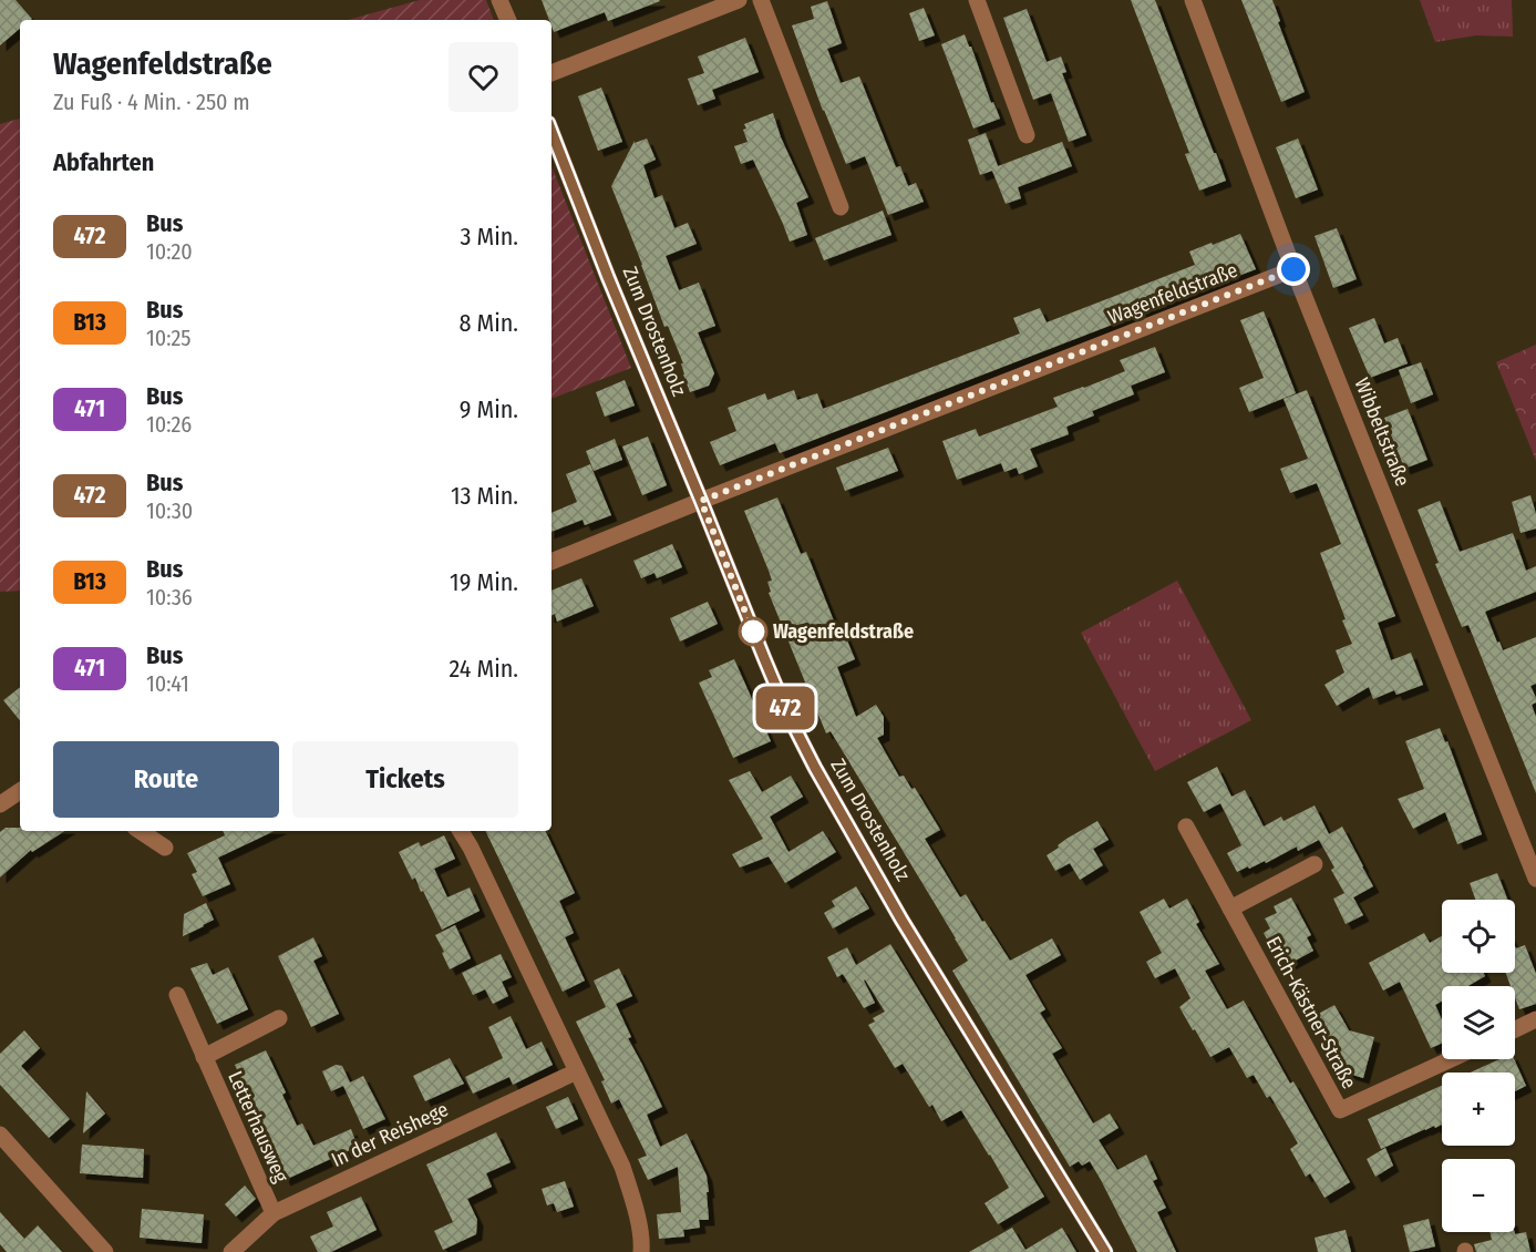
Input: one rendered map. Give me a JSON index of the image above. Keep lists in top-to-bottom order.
{
  "streets": {
    "street": [
      "Wagenfeldstraße",
      "Zum Drostenholz",
      "Wibbeltstraße",
      "Erich-Kästner-Straße",
      "Letterhausweg",
      "In der Reishege"
    ]
  },
  "crossings": [
    ["Wagenfeldstraße", "Zum Drostenholz"],
    ["Wagenfeldstraße", "Wibbeltstraße"],
    ["Letterhausweg", "In der Reishege"]
  ],
  "places": ["Wagenfeldstraße"],
  "lines": ["bus line 472"],
  "page": {
    "on_map": "472",
    "heading": [
      ["Wagenfeldstraße", "Zu Fuß · 4 Min. · 250 m"],
      "Abfahrten"
    ],
    "list": [
      {
        "mark": "472",
        "name": "Bus",
        "note": "10:20",
        "value": "3 Min."
      },
      {
        "mark": "B13",
        "name": "Bus",
        "note": "10:25",
        "value": "8 Min."
      },
      {
        "mark": "471",
        "name": "Bus",
        "note": "10:26",
        "value": "9 Min."
      },
      {
        "mark": "472",
        "name": "Bus",
        "note": "10:30",
        "value": "13 Min."
      },
      {
        "mark": "B13",
        "name": "Bus",
        "note": "10:36",
        "value": "19 Min."
      },
      {
        "mark": "471",
        "name": "Bus",
        "note": "10:41",
        "value": "24 Min."
      }
    ],
    "buttons": ["Route", "Tickets"],
    "map_buttons": ["+", "−"]
  }
}
